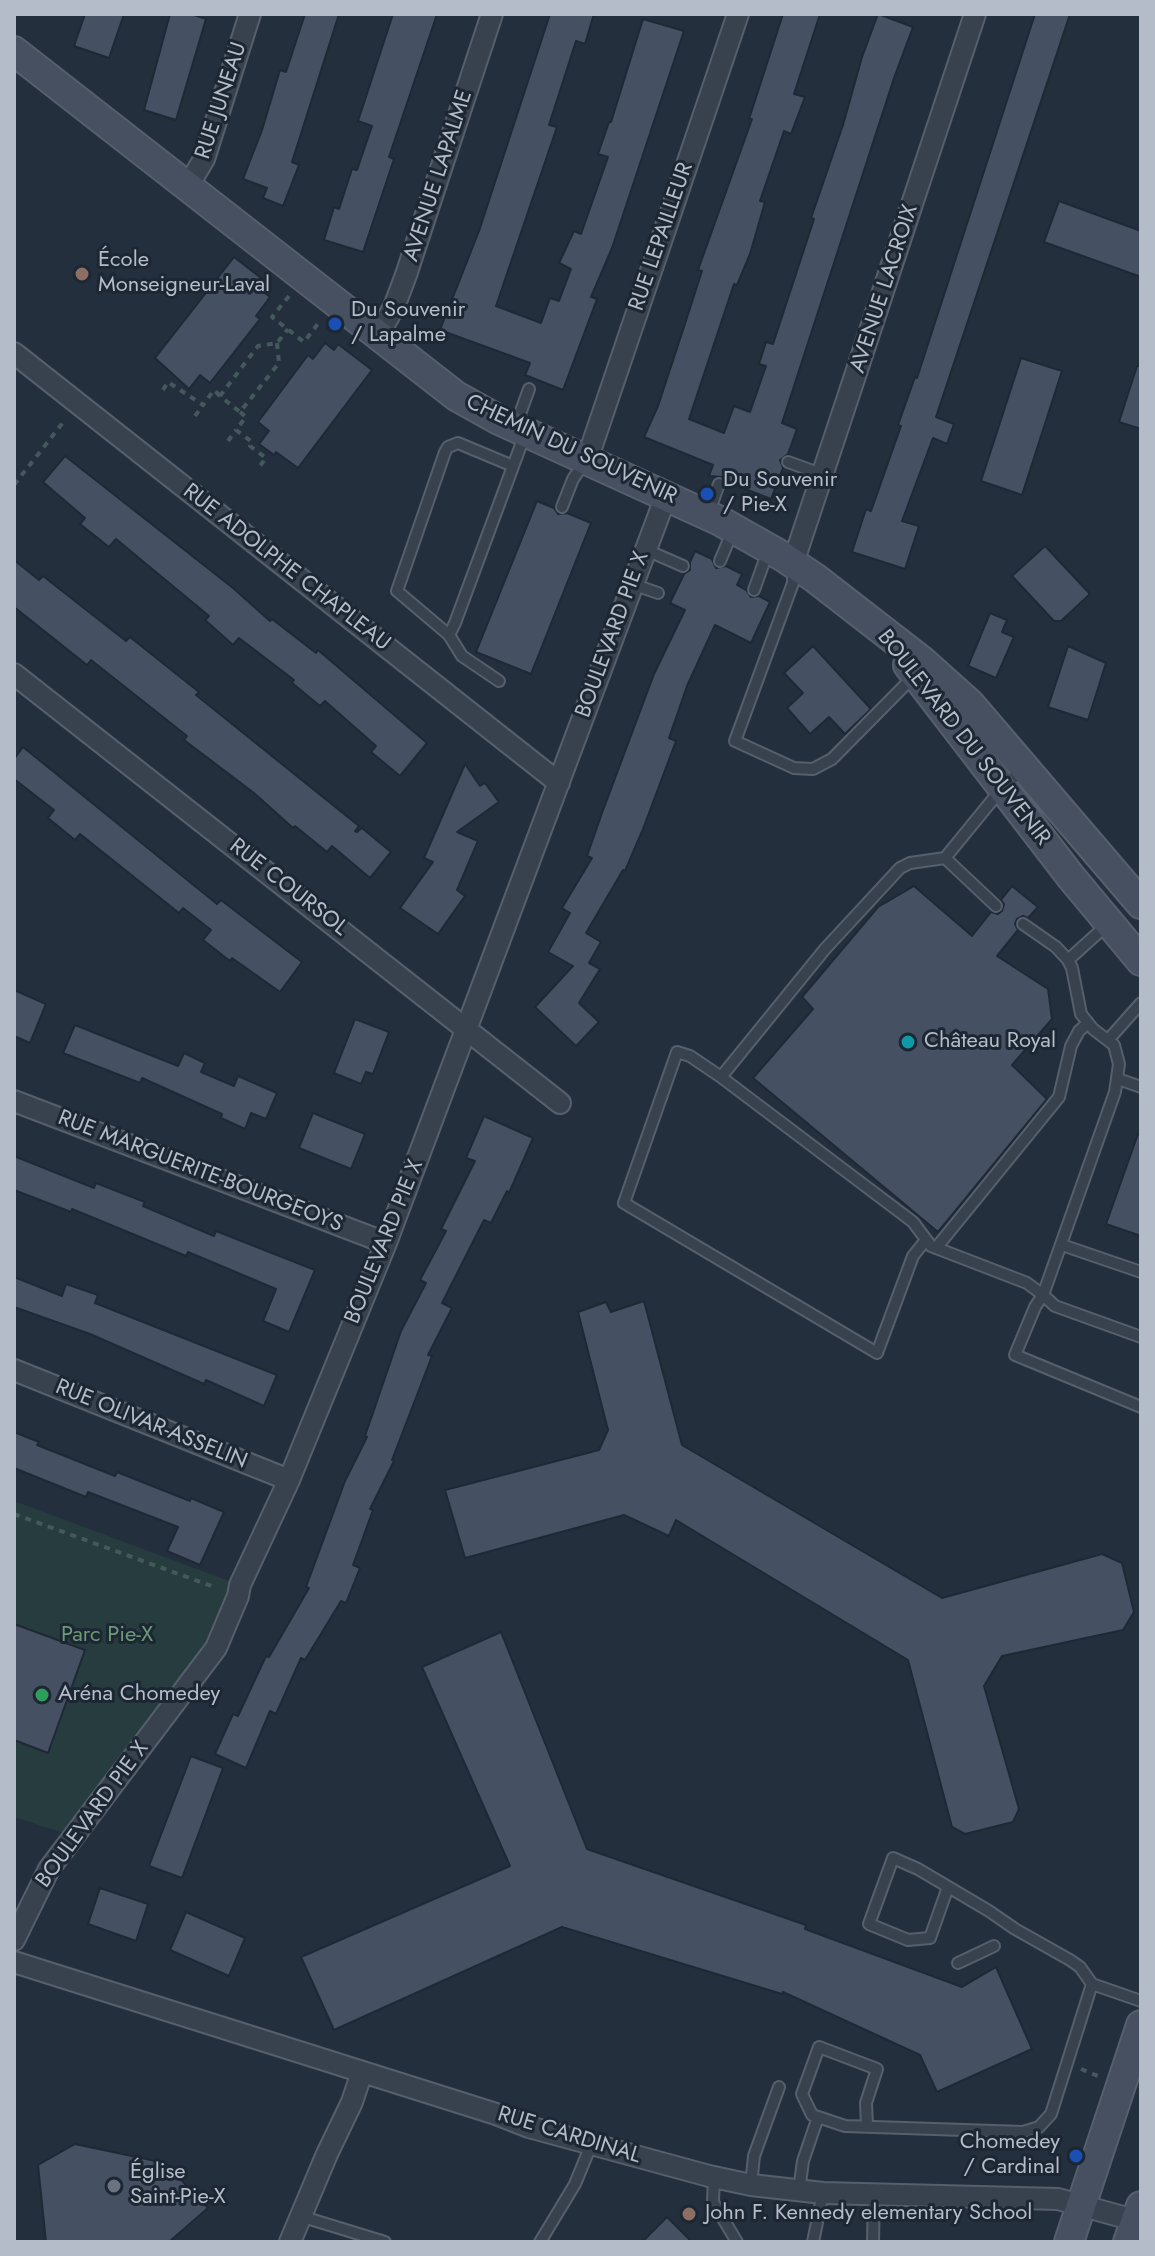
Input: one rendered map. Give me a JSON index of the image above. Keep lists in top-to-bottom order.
{
  "streets": {
    "street": [
      "RUE JUNEAU",
      "AVENUE LAPALME",
      "RUE LEPAILLEUR",
      "AVENUE LACROIX",
      "CHEMIN DU SOUVENIR",
      "RUE ADOLPHE CHAPLEAU",
      "BOULEVARD PIE X",
      "BOULEVARD DU SOUVENIR",
      "RUE COURSOL",
      "RUE MARGUERITE-BOURGEOYS",
      "RUE OLIVAR-ASSELIN",
      "RUE CARDINAL"
    ]
  },
  "crossings": [
    ["RUE JUNEAU", "CHEMIN DU SOUVENIR"],
    ["AVENUE LAPALME", "CHEMIN DU SOUVENIR"],
    ["RUE LEPAILLEUR", "CHEMIN DU SOUVENIR"],
    ["AVENUE LACROIX", "CHEMIN DU SOUVENIR"],
    ["CHEMIN DU SOUVENIR", "BOULEVARD PIE X"],
    ["CHEMIN DU SOUVENIR", "BOULEVARD DU SOUVENIR"],
    ["RUE ADOLPHE CHAPLEAU", "BOULEVARD PIE X"],
    ["BOULEVARD PIE X", "RUE COURSOL"],
    ["BOULEVARD PIE X", "RUE MARGUERITE-BOURGEOYS"],
    ["BOULEVARD PIE X", "RUE OLIVAR-ASSELIN"]
  ],
  "parks": ["Parc Pie-X"],
  "places": [
    "École Monseigneur-Laval",
    "Du Souvenir / Lapalme",
    "Du Souvenir / Pie-X",
    "Château Royal",
    "Aréna Chomedey",
    "Chomedey / Cardinal",
    "Église Saint-Pie-X",
    "John F. Kennedy elementary School"
  ]
}
